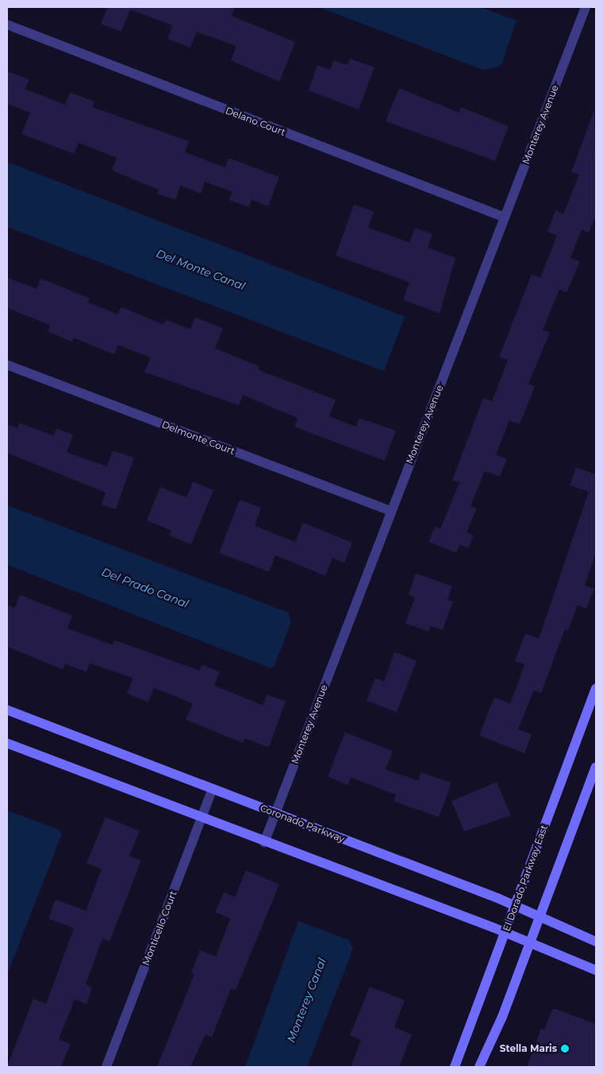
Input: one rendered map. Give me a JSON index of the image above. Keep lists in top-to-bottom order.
{
  "streets": {
    "street": [
      "Delano Court",
      "Monterey Avenue",
      "Delmonte Court",
      "Coronado Parkway",
      "El Dorado Parkway East",
      "Monticello Court"
    ]
  },
  "crossings": [
    ["Delano Court", "Monterey Avenue"],
    ["Monterey Avenue", "Delmonte Court"],
    ["Monterey Avenue", "Coronado Parkway"],
    ["Coronado Parkway", "El Dorado Parkway East"],
    ["Coronado Parkway", "Monticello Court"]
  ],
  "water": ["Del Monte Canal", "Del Prado Canal", "Monterey Canal"],
  "places": ["Stella Maris"]
}
